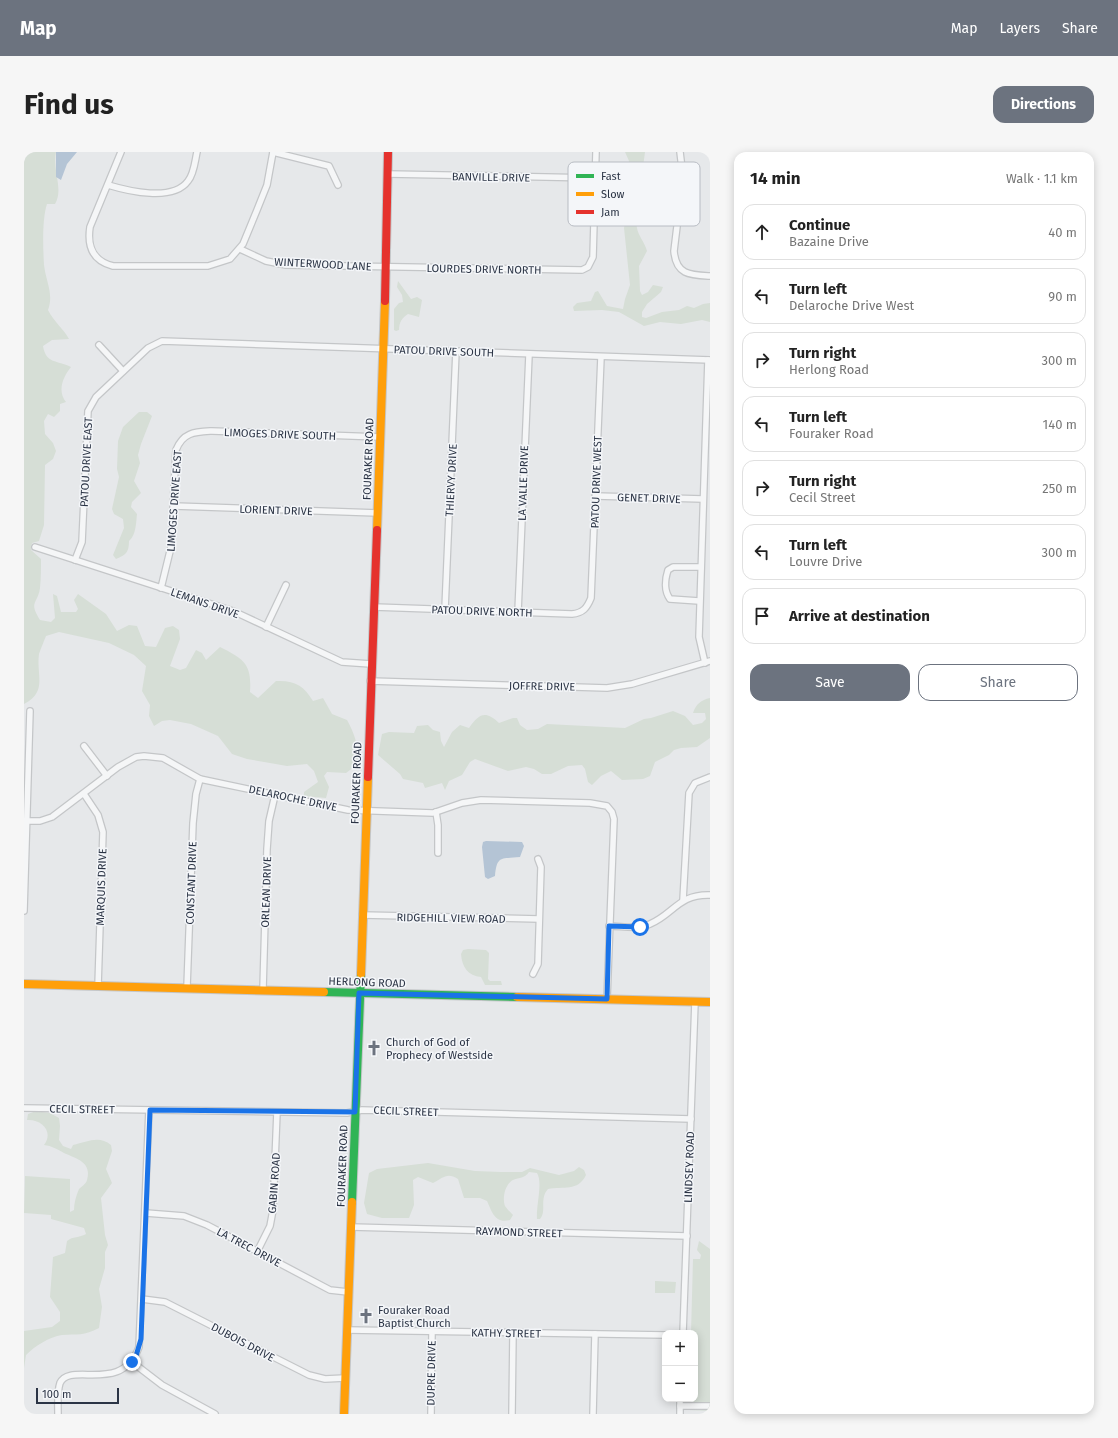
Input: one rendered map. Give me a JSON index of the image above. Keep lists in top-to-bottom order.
{
  "streets": {
    "main road": ["FOURAKER ROAD", "HERLONG ROAD"],
    "street": [
      "BANVILLE DRIVE",
      "WINTERWOOD LANE",
      "LOURDES DRIVE NORTH",
      "PATOU DRIVE SOUTH",
      "LIMOGES DRIVE SOUTH",
      "PATOU DRIVE EAST",
      "THIERVY DRIVE",
      "PATOU DRIVE WEST",
      "LA VALLE DRIVE",
      "GENET DRIVE",
      "LIMOGES DRIVE EAST",
      "LORIENT DRIVE",
      "LEMANS DRIVE",
      "PATOU DRIVE NORTH",
      "JOFFRE DRIVE",
      "DELAROCHE DRIVE",
      "CONSTANT DRIVE",
      "MARQUIS DRIVE",
      "ORLEAN DRIVE",
      "RIDGEHILL VIEW ROAD",
      "CECIL STREET",
      "LINDSEY ROAD",
      "GABIN ROAD",
      "RAYMOND STREET",
      "LA TREC DRIVE",
      "KATHY STREET",
      "DUBOIS DRIVE",
      "DUPRE DRIVE"
    ]
  },
  "crossings": [
    ["BANVILLE DRIVE", "FOURAKER ROAD"],
    ["WINTERWOOD LANE", "LOURDES DRIVE NORTH"],
    ["WINTERWOOD LANE", "FOURAKER ROAD"],
    ["LOURDES DRIVE NORTH", "FOURAKER ROAD"],
    ["PATOU DRIVE SOUTH", "FOURAKER ROAD"],
    ["PATOU DRIVE SOUTH", "PATOU DRIVE EAST"],
    ["PATOU DRIVE SOUTH", "THIERVY DRIVE"],
    ["PATOU DRIVE SOUTH", "PATOU DRIVE WEST"],
    ["PATOU DRIVE SOUTH", "LA VALLE DRIVE"],
    ["LIMOGES DRIVE SOUTH", "FOURAKER ROAD"],
    ["LIMOGES DRIVE SOUTH", "LIMOGES DRIVE EAST"],
    ["FOURAKER ROAD", "LORIENT DRIVE"],
    ["FOURAKER ROAD", "LEMANS DRIVE"],
    ["FOURAKER ROAD", "PATOU DRIVE NORTH"],
    ["FOURAKER ROAD", "JOFFRE DRIVE"],
    ["FOURAKER ROAD", "DELAROCHE DRIVE"],
    ["FOURAKER ROAD", "RIDGEHILL VIEW ROAD"],
    ["FOURAKER ROAD", "HERLONG ROAD"],
    ["FOURAKER ROAD", "CECIL STREET"],
    ["FOURAKER ROAD", "RAYMOND STREET"],
    ["FOURAKER ROAD", "LA TREC DRIVE"],
    ["FOURAKER ROAD", "KATHY STREET"],
    ["FOURAKER ROAD", "DUBOIS DRIVE"],
    ["PATOU DRIVE EAST", "LEMANS DRIVE"],
    ["THIERVY DRIVE", "PATOU DRIVE NORTH"],
    ["PATOU DRIVE WEST", "GENET DRIVE"],
    ["PATOU DRIVE WEST", "PATOU DRIVE NORTH"],
    ["LA VALLE DRIVE", "PATOU DRIVE NORTH"],
    ["LIMOGES DRIVE EAST", "LORIENT DRIVE"],
    ["LIMOGES DRIVE EAST", "LEMANS DRIVE"],
    ["DELAROCHE DRIVE", "CONSTANT DRIVE"],
    ["DELAROCHE DRIVE", "MARQUIS DRIVE"],
    ["DELAROCHE DRIVE", "ORLEAN DRIVE"],
    ["CONSTANT DRIVE", "HERLONG ROAD"],
    ["MARQUIS DRIVE", "HERLONG ROAD"],
    ["ORLEAN DRIVE", "HERLONG ROAD"],
    ["HERLONG ROAD", "LINDSEY ROAD"],
    ["CECIL STREET", "LINDSEY ROAD"],
    ["CECIL STREET", "GABIN ROAD"],
    ["LINDSEY ROAD", "RAYMOND STREET"],
    ["GABIN ROAD", "LA TREC DRIVE"],
    ["KATHY STREET", "DUPRE DRIVE"]
  ],
  "places": {
    "church": ["Church of God of Prophecy of Westside", "Fouraker Road Baptist Church"]
  },
  "legend": ["Fast", "Slow", "Jam"],
  "scale_bar": "100 m",
  "page": {
    "header": "Map",
    "nav": ["Map", "Layers", "Share"],
    "buttons": [
      "Directions",
      ["Save", "Share"]
    ],
    "title": "Find us",
    "heading": ["14 min", "Walk · 1.1 km"],
    "list": [
      ["Continue", "Bazaine Drive", "40 m"],
      ["Turn left", "Delaroche Drive West", "90 m"],
      ["Turn right", "Herlong Road", "300 m"],
      ["Turn left", "Fouraker Road", "140 m"],
      ["Turn right", "Cecil Street", "250 m"],
      ["Turn left", "Louvre Drive", "300 m"],
      "Arrive at destination"
    ],
    "map_buttons": ["+", "−"],
    "scale": "100 m"
  }
}
